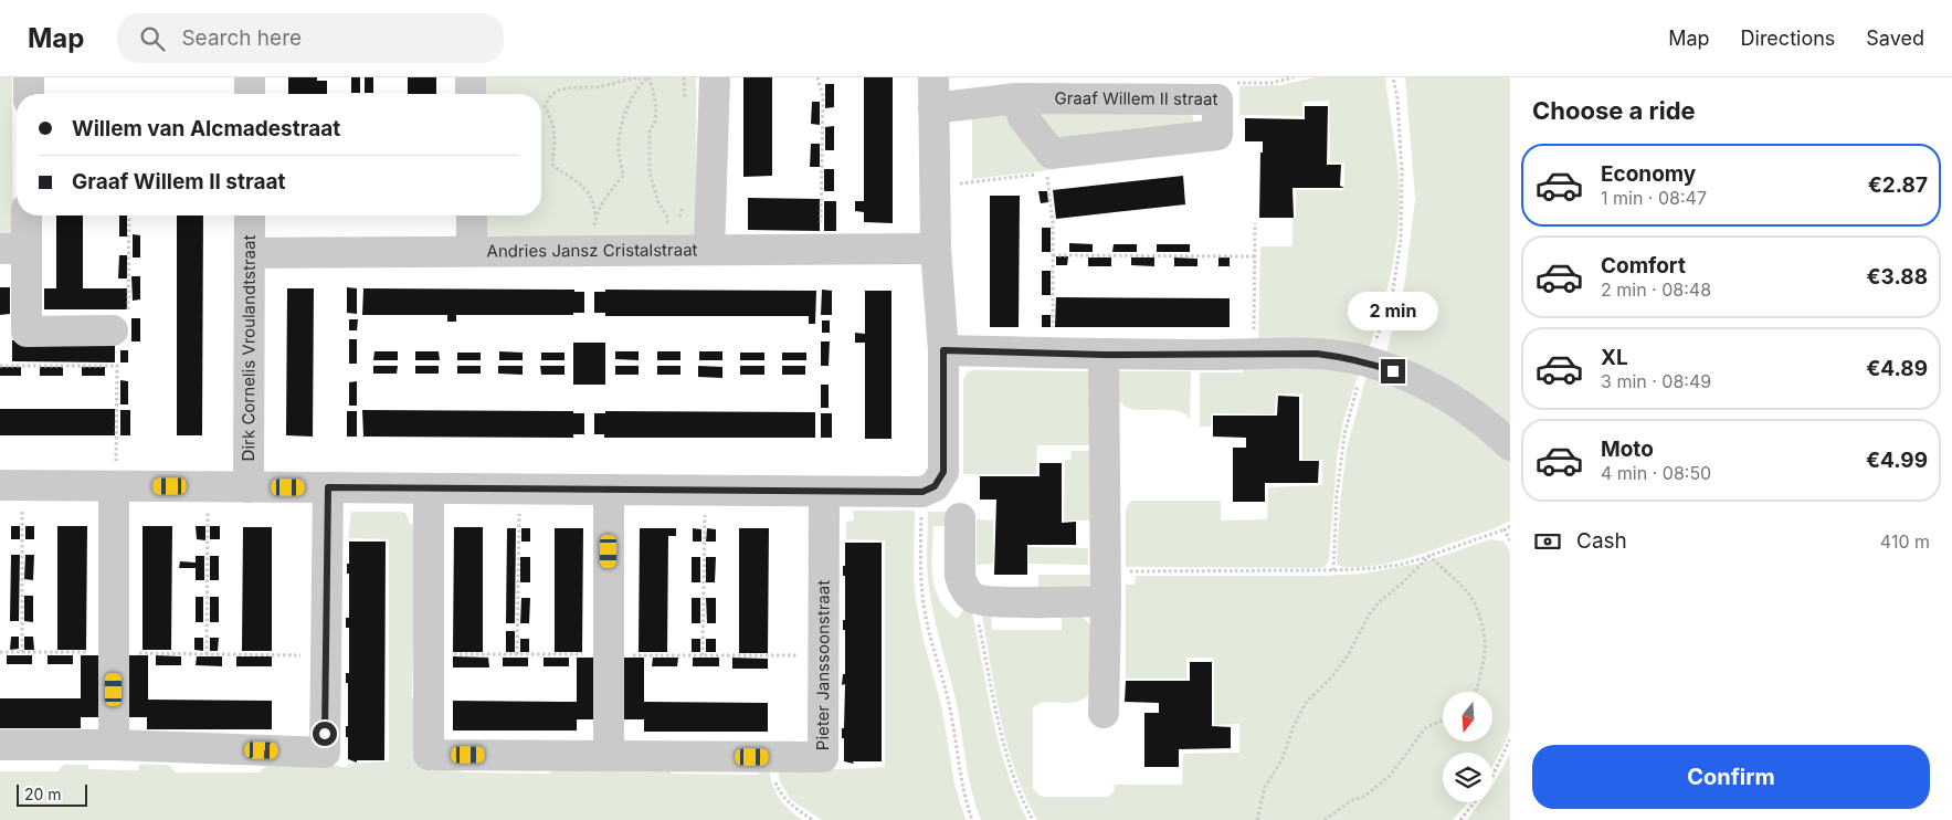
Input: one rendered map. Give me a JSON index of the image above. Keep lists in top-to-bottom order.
{
  "streets": {
    "street": [
      "Graaf Willem II straat",
      "Andries Jansz Cristalstraat",
      "Dirk Cornelis Vroulandtstraat",
      "Pieter Janssoonstraat"
    ]
  },
  "crossings": [
    ["Andries Jansz Cristalstraat", "Dirk Cornelis Vroulandtstraat"]
  ],
  "scale_bar": "20 m",
  "north": "bottom",
  "page": {
    "header": "Map",
    "search": "Search here",
    "nav": ["Map", "Directions", "Saved"],
    "heading": "Choose a ride",
    "banner": ["Willem van Alcmadestraat", "Graaf Willem II straat"],
    "list": [
      {
        "name": "Economy",
        "note": "1 min · 08:47",
        "value": "€2.87"
      },
      {
        "name": "Comfort",
        "note": "2 min · 08:48",
        "value": "€3.88"
      },
      {
        "name": "XL",
        "note": "3 min · 08:49",
        "value": "€4.89"
      },
      {
        "name": "Moto",
        "note": "4 min · 08:50",
        "value": "€4.99"
      }
    ],
    "bubble": "2 min",
    "pay": ["Cash", "410 m"],
    "buttons": "Confirm",
    "scale": "20 m"
  }
}
